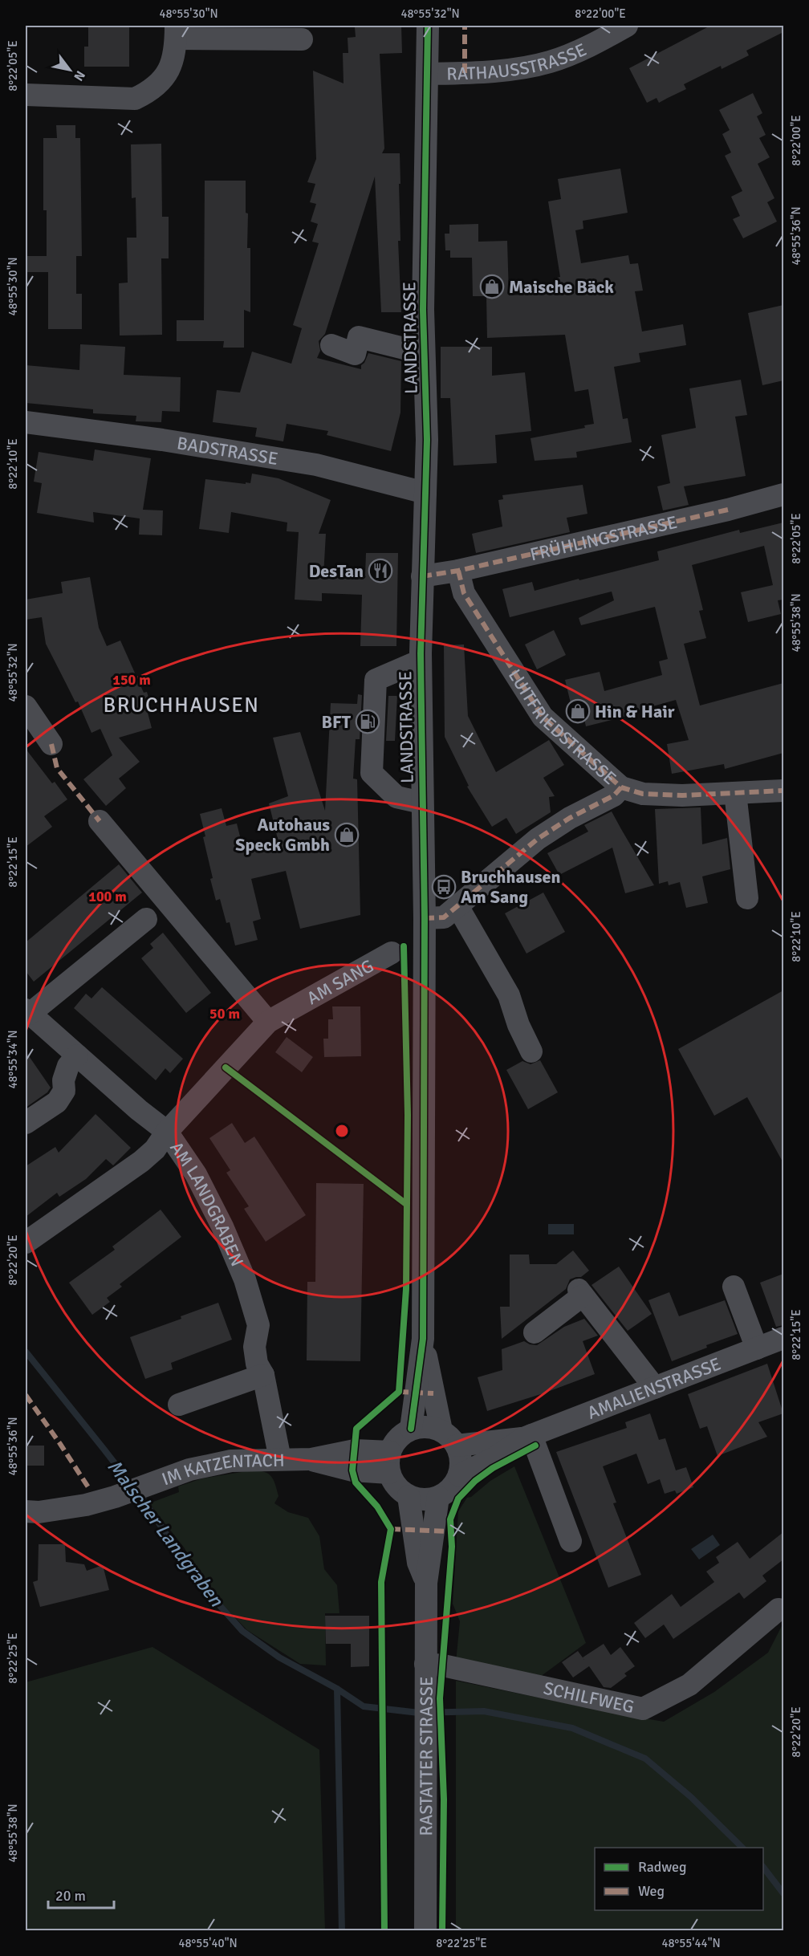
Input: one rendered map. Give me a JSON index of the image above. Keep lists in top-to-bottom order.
{
  "streets": {
    "street": [
      "RATHAUSSTRASSE",
      "LANDSTRASSE",
      "BADSTRASSE",
      "FRÜHLINGSTRASSE",
      "LUITFRIEDSTRASSE",
      "AM SANG",
      "AM LANDGRABEN",
      "AMALIENSTRASSE",
      "IM KATZENTACH",
      "SCHILFWEG",
      "RASTATTER STRASSE"
    ]
  },
  "crossings": [
    ["RATHAUSSTRASSE", "LANDSTRASSE"],
    ["LANDSTRASSE", "BADSTRASSE"],
    ["LANDSTRASSE", "FRÜHLINGSTRASSE"],
    ["LANDSTRASSE", "AMALIENSTRASSE"],
    ["LANDSTRASSE", "IM KATZENTACH"],
    ["LANDSTRASSE", "RASTATTER STRASSE"],
    ["FRÜHLINGSTRASSE", "LUITFRIEDSTRASSE"],
    ["AM SANG", "AM LANDGRABEN"],
    ["AM LANDGRABEN", "IM KATZENTACH"],
    ["AMALIENSTRASSE", "IM KATZENTACH"],
    ["AMALIENSTRASSE", "RASTATTER STRASSE"],
    ["IM KATZENTACH", "RASTATTER STRASSE"],
    ["SCHILFWEG", "RASTATTER STRASSE"]
  ],
  "districts": ["BRUCHHAUSEN"],
  "water": ["Malscher Landgraben"],
  "places": {
    "shop": ["Maische Bäck", "Hin & Hair", "Autohaus Speck Gmbh"],
    "restaurant": ["DesTan"],
    "fuel station": ["BFT"],
    "bus stop": ["Bruchhausen Am Sang"]
  },
  "legend": ["Radweg", "Weg"],
  "scale_bar": "20 m",
  "north": "bottom right",
  "coordinates": [
    "48°55'30\"N",
    "48°55'32\"N",
    "8°22'00\"E",
    "8°22'05\"E",
    "48°55'36\"N",
    "8°22'10\"E",
    "48°55'38\"N",
    "8°22'15\"E",
    "48°55'34\"N",
    "8°22'20\"E",
    "8°22'25\"E",
    "48°55'40\"N",
    "48°55'44\"N"
  ],
  "rings": ["150 m", "100 m", "50 m"]
}
